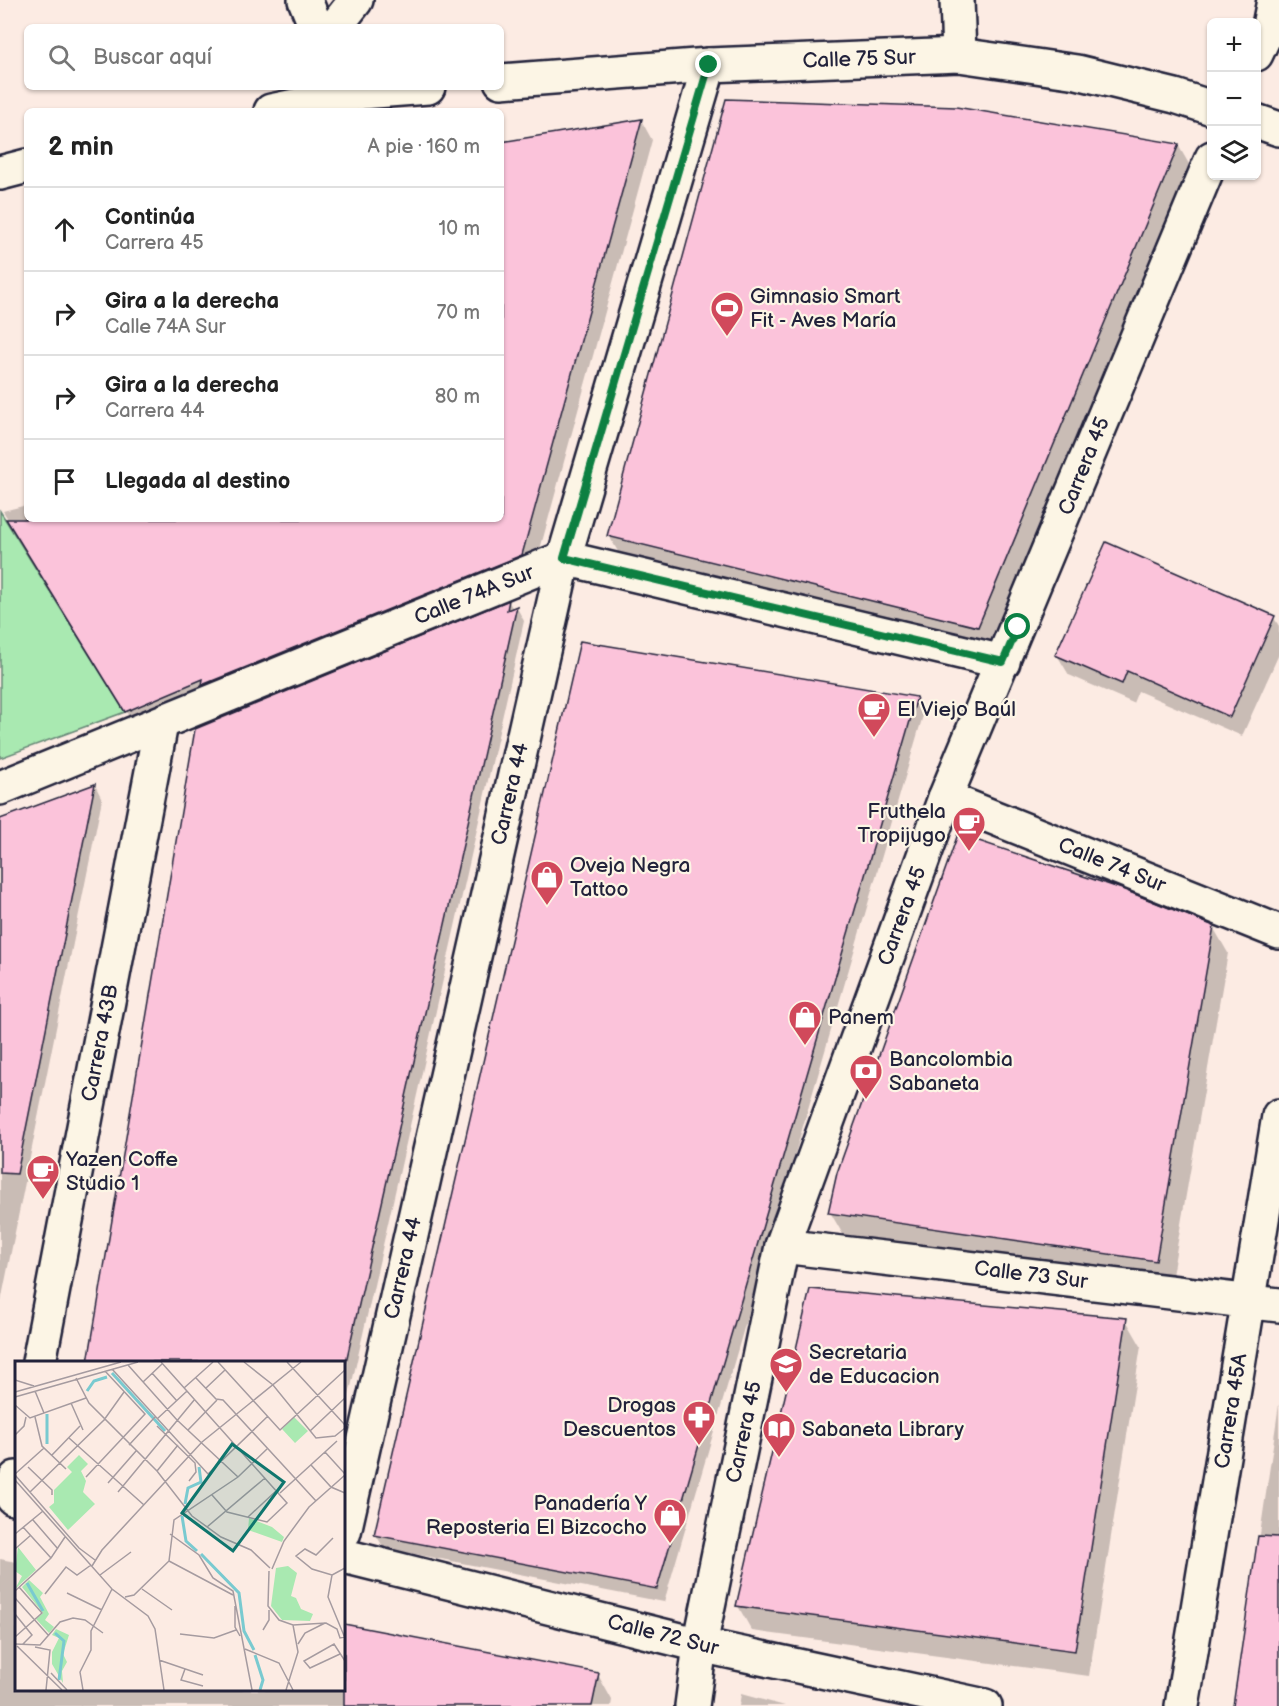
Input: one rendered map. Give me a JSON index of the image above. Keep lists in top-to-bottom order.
{
  "streets": {
    "street": [
      "Calle 75 Sur",
      "Carrera 45",
      "Calle 74A Sur",
      "Carrera 44",
      "Calle 74 Sur",
      "Carrera 43B",
      "Calle 73 Sur",
      "Carrera 45A",
      "Calle 72 Sur"
    ]
  },
  "crossings": [
    ["Calle 75 Sur", "Carrera 44"],
    ["Carrera 45", "Calle 74 Sur"],
    ["Carrera 45", "Calle 73 Sur"],
    ["Carrera 45", "Calle 72 Sur"],
    ["Calle 74A Sur", "Carrera 44"],
    ["Calle 74A Sur", "Carrera 43B"],
    ["Calle 73 Sur", "Carrera 45A"]
  ],
  "places": {
    "sports": ["Gimnasio Smart Fit - Aves María"],
    "cafe": ["El Viejo Baúl", "Fruthela Tropijugo", "Yazen Coffe Studio 1"],
    "shop": ["Oveja Negra Tattoo", "Panem", "Panadería Y Reposteria El Bizcocho"],
    "bank": ["Bancolombia Sabaneta"],
    "school or university": ["Secretaria de Educacion"],
    "pharmacy": ["Drogas Descuentos"],
    "library": ["Sabaneta Library"]
  },
  "page": {
    "map_buttons": ["+", "−"],
    "search": "Buscar aquí",
    "heading": ["2 min", "A pie · 160 m"],
    "list": [
      ["Continúa", "Carrera 45", "10 m"],
      ["Gira a la derecha", "Calle 74A Sur", "70 m"],
      ["Gira a la derecha", "Carrera 44", "80 m"],
      "Llegada al destino"
    ]
  }
}
